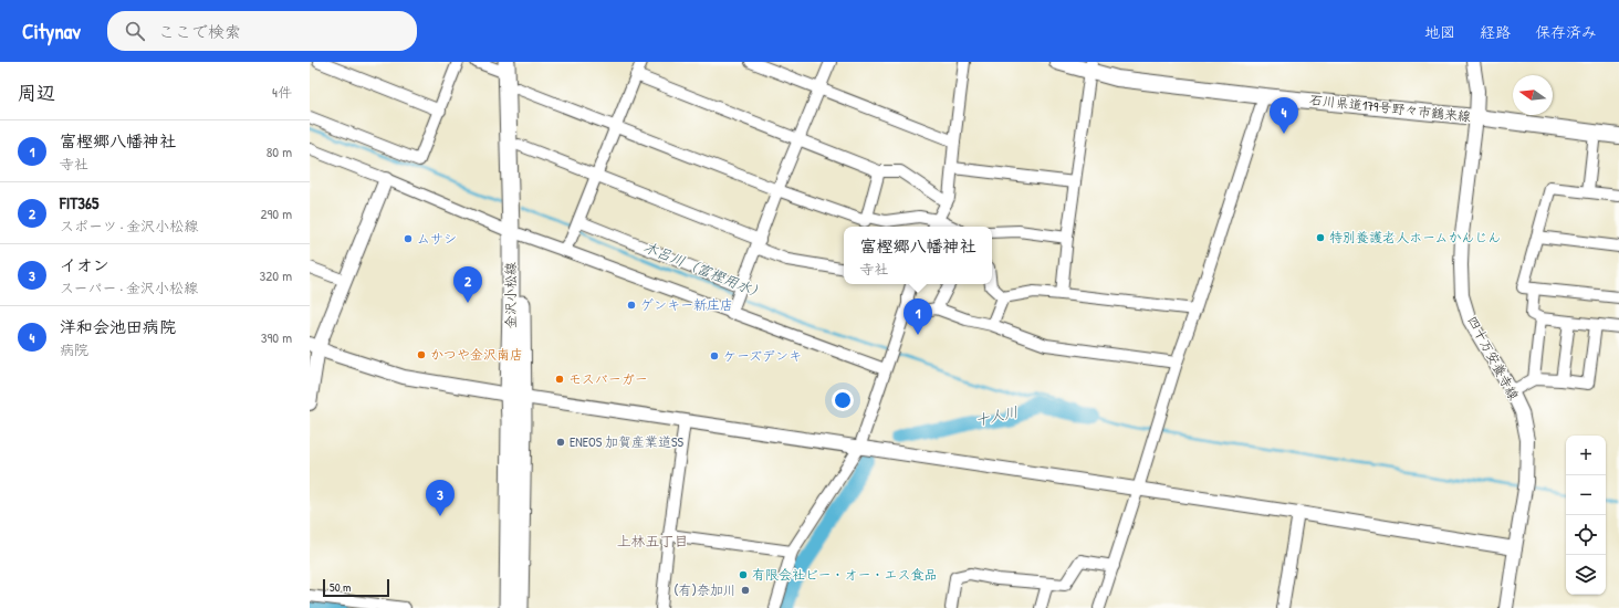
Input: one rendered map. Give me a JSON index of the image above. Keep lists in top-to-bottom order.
{
  "streets": {
    "main road": ["石川県道179号野々市鶴来線", "金沢小松線"],
    "street": ["四十万安養寺線"]
  },
  "crossings": [
    ["石川県道179号野々市鶴来線", "四十万安養寺線"]
  ],
  "districts": ["上林五丁目"],
  "water": ["木呂川（富樫用水）", "十人川"],
  "places": [
    "特別養護老人ホームかんじん",
    "ムサシ",
    "ゲンキー新庄店",
    "かつや金沢南店",
    "ケーズデンキ",
    "モスバーガー",
    "ENEOS 加賀産業道SS",
    "有限会社ビー・オー・エス食品",
    "(有)奈加川"
  ],
  "scale_bar": "50 m",
  "north": "left",
  "page": {
    "header": "Citynav",
    "search": "ここで検索",
    "nav": ["地図", "経路", "保存済み"],
    "heading": ["周辺", "4件"],
    "pins": [
      "4",
      "2",
      "1",
      "3"
    ],
    "list": [
      {
        "mark": "1",
        "name": "富樫郷八幡神社",
        "note": "寺社",
        "value": "80 m"
      },
      {
        "mark": "2",
        "name": "FIT365",
        "note": "スポーツ · 金沢小松線",
        "value": "290 m"
      },
      {
        "mark": "3",
        "name": "イオン",
        "note": "スーパー · 金沢小松線",
        "value": "320 m"
      },
      {
        "mark": "4",
        "name": "洋和会池田病院",
        "note": "病院",
        "value": "390 m"
      }
    ],
    "popup": ["富樫郷八幡神社", "寺社"],
    "map_buttons": ["+", "−"],
    "scale": "50 m"
  }
}
